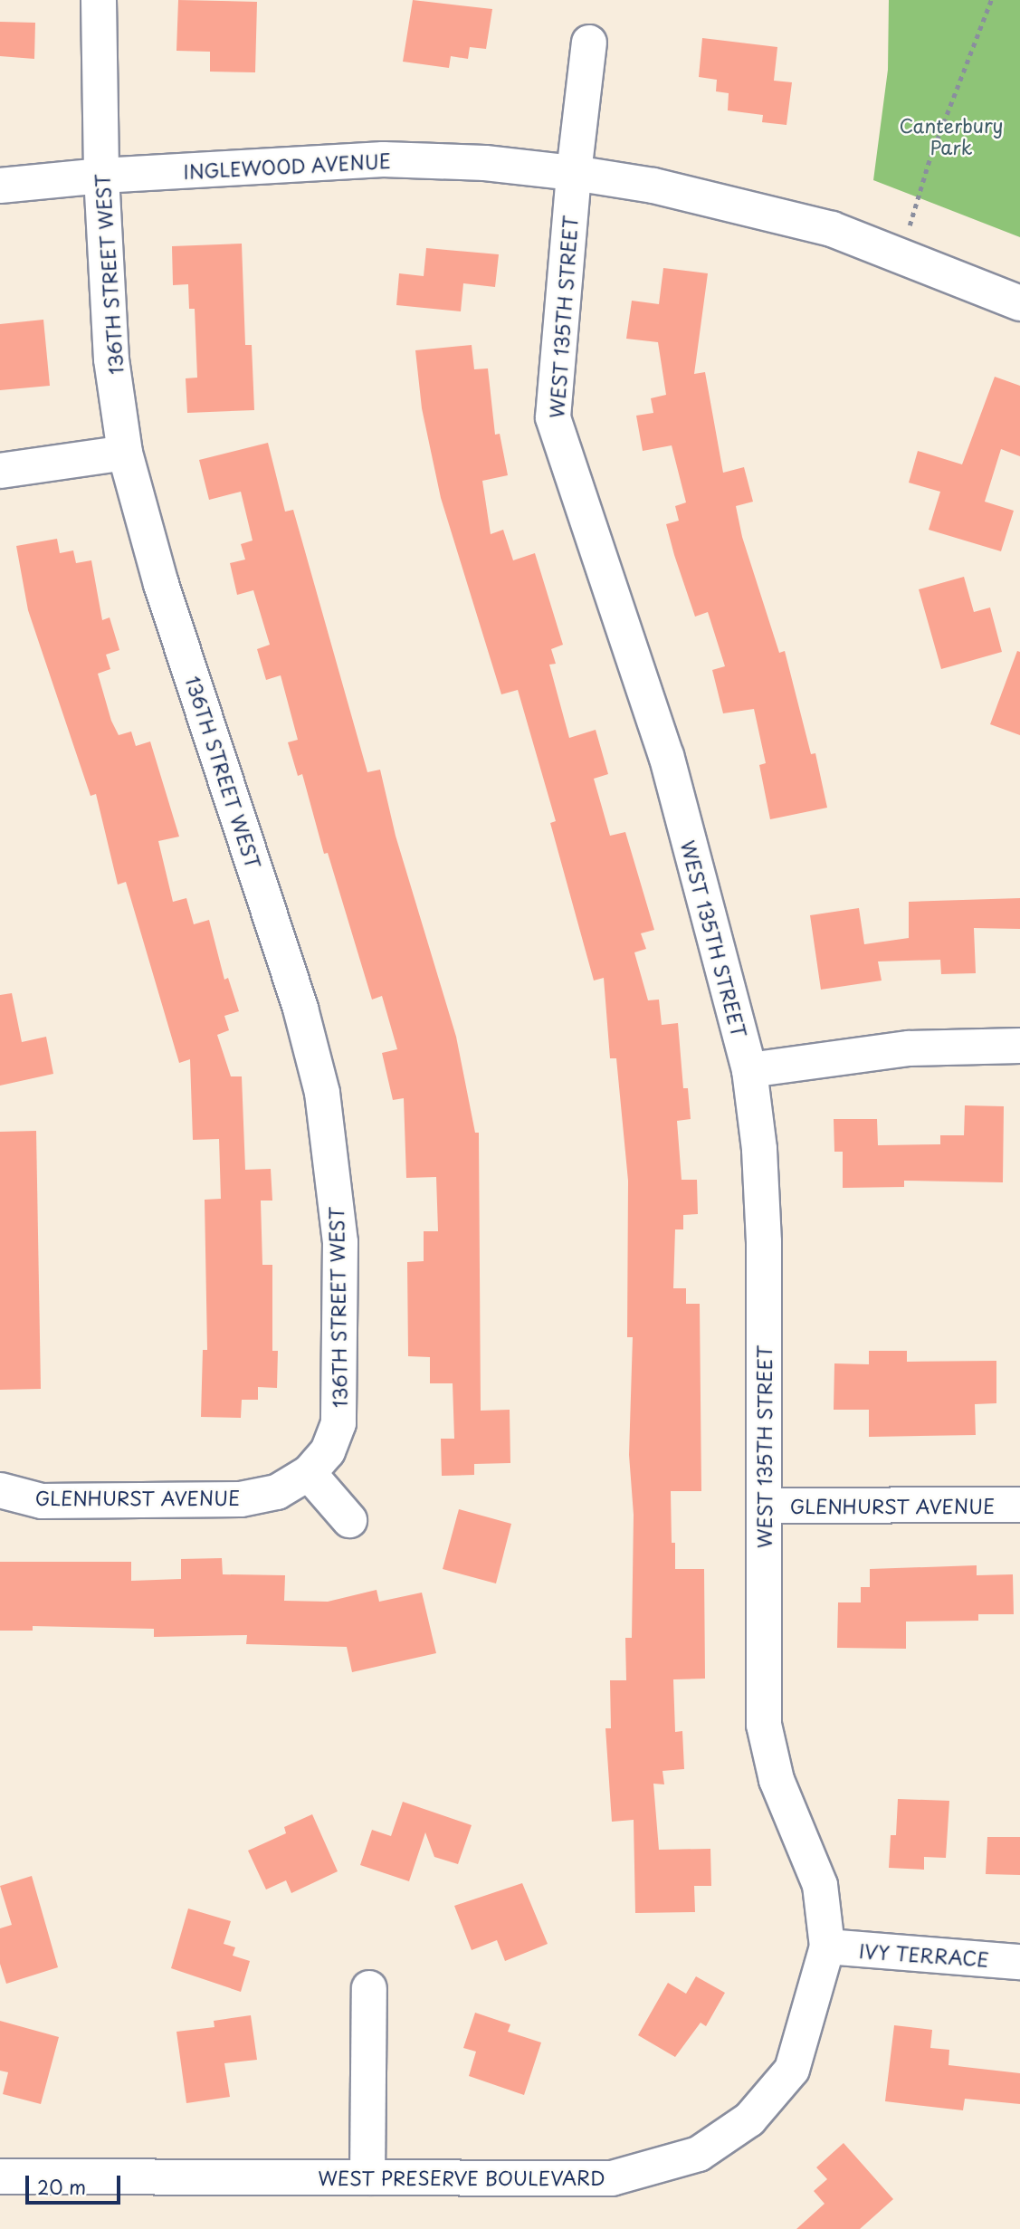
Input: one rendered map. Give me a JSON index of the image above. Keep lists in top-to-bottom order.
{
  "streets": {
    "street": [
      "INGLEWOOD AVENUE",
      "136TH STREET WEST",
      "WEST 135TH STREET",
      "GLENHURST AVENUE",
      "IVY TERRACE",
      "WEST PRESERVE BOULEVARD"
    ]
  },
  "crossings": [
    ["INGLEWOOD AVENUE", "136TH STREET WEST"],
    ["INGLEWOOD AVENUE", "WEST 135TH STREET"],
    ["136TH STREET WEST", "GLENHURST AVENUE"],
    ["WEST 135TH STREET", "GLENHURST AVENUE"],
    ["WEST 135TH STREET", "WEST PRESERVE BOULEVARD"],
    ["IVY TERRACE", "WEST PRESERVE BOULEVARD"]
  ],
  "parks": ["Canterbury Park"],
  "scale_bar": "20 m"
}
